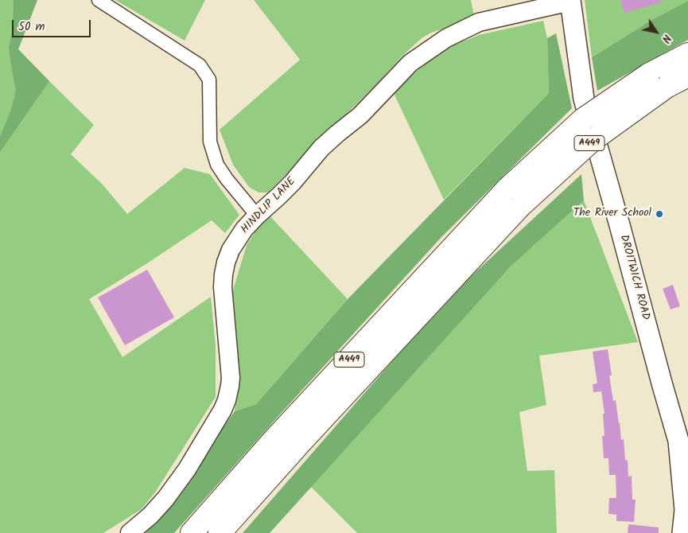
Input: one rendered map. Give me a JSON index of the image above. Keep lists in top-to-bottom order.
{
  "streets": {
    "highway": ["A449"],
    "main road": ["DROITWICH ROAD"],
    "street": ["HINDLIP LANE"]
  },
  "crossings": [
    ["HINDLIP LANE", "DROITWICH ROAD"]
  ],
  "places": ["The River School"],
  "scale_bar": "50 m",
  "north": "bottom right"
}
